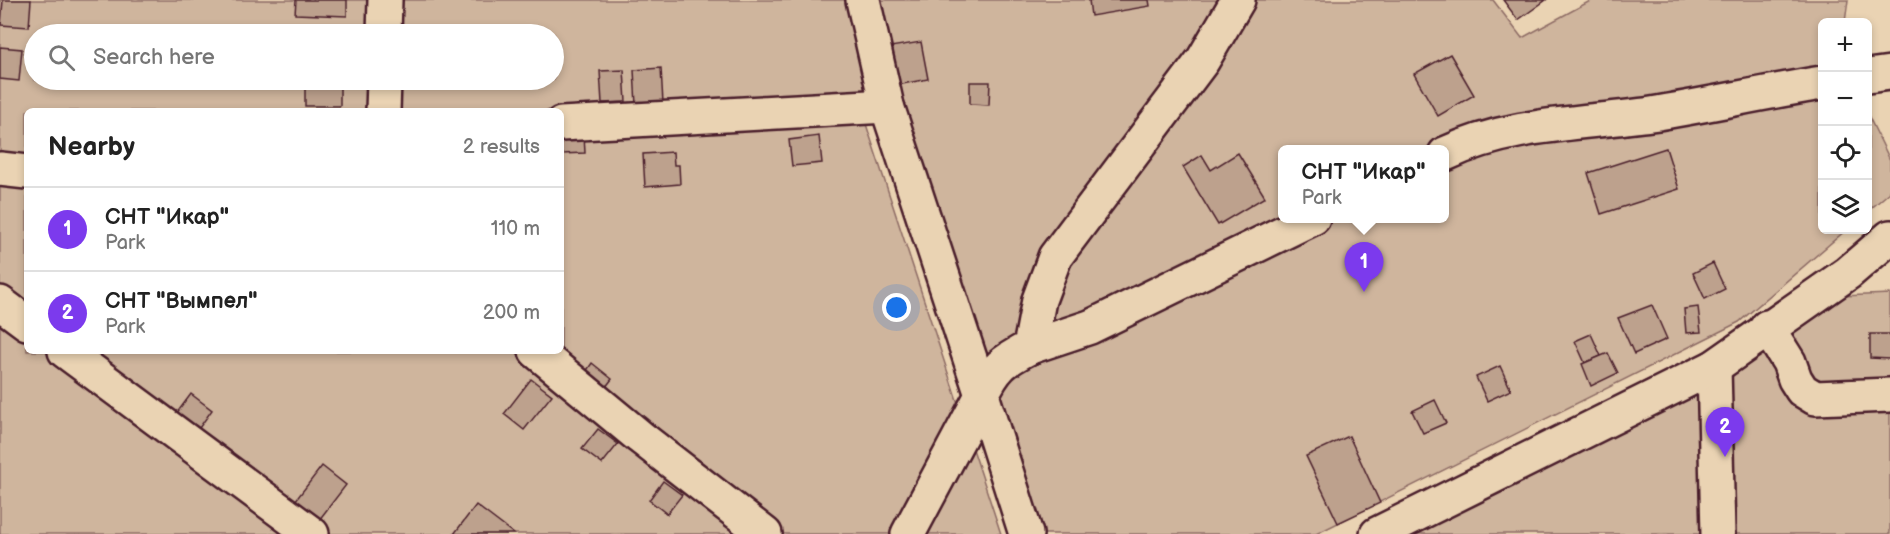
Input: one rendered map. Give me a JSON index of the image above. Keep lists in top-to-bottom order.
{
  "page": {
    "map_buttons": ["+", "−"],
    "search": "Search here",
    "heading": ["Nearby", "2 results"],
    "popup": ["СНТ \"Икар\"", "Park"],
    "list": [
      {
        "mark": "1",
        "name": "СНТ \"Икар\"",
        "note": "Park",
        "value": "110 m"
      },
      {
        "mark": "2",
        "name": "СНТ \"Вымпел\"",
        "note": "Park",
        "value": "200 m"
      }
    ],
    "pins": ["1", "2"]
  }
}
